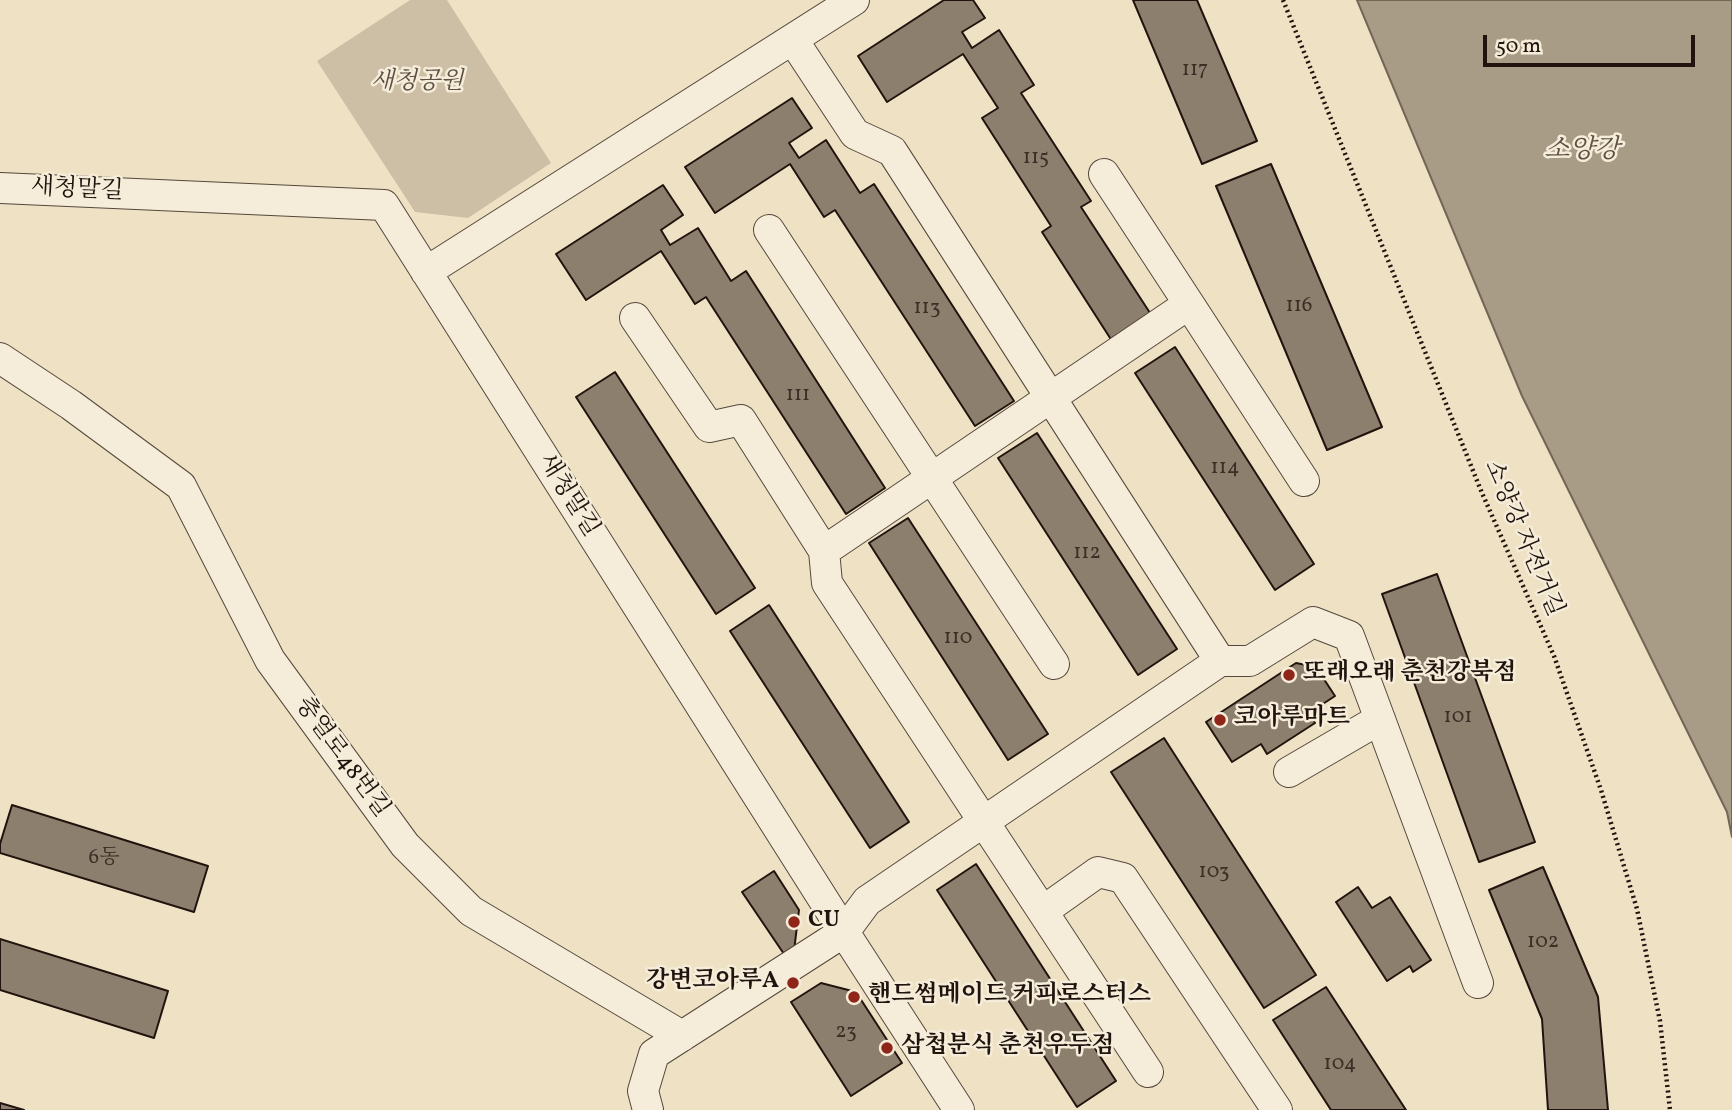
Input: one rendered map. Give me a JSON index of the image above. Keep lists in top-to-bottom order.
{
  "streets": {
    "street": ["새청말길", "충열로48번길"],
    "path": ["소양강 자전거길"]
  },
  "water": ["소양강"],
  "parks": ["새청공원"],
  "places": [
    "또래오래 춘천강북점",
    "코아루마트",
    "CU",
    "강변코아루A",
    "핸드썸메이드 커피로스터스",
    "삼첩분식 춘천우두점"
  ],
  "house_numbers": [
    "117",
    "115",
    "116",
    "113",
    "111",
    "114",
    "112",
    "110",
    "101",
    "6동",
    "103",
    "102",
    "23",
    "104"
  ],
  "scale_bar": "50 m"
}
